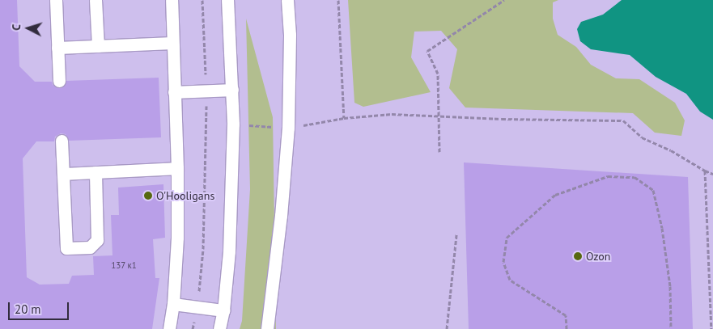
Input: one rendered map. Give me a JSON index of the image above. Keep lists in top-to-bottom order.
{
  "places": ["O'Hooligans", "Ozon"],
  "house_numbers": ["137 к1"],
  "scale_bar": "20 m",
  "north": "left"
}
